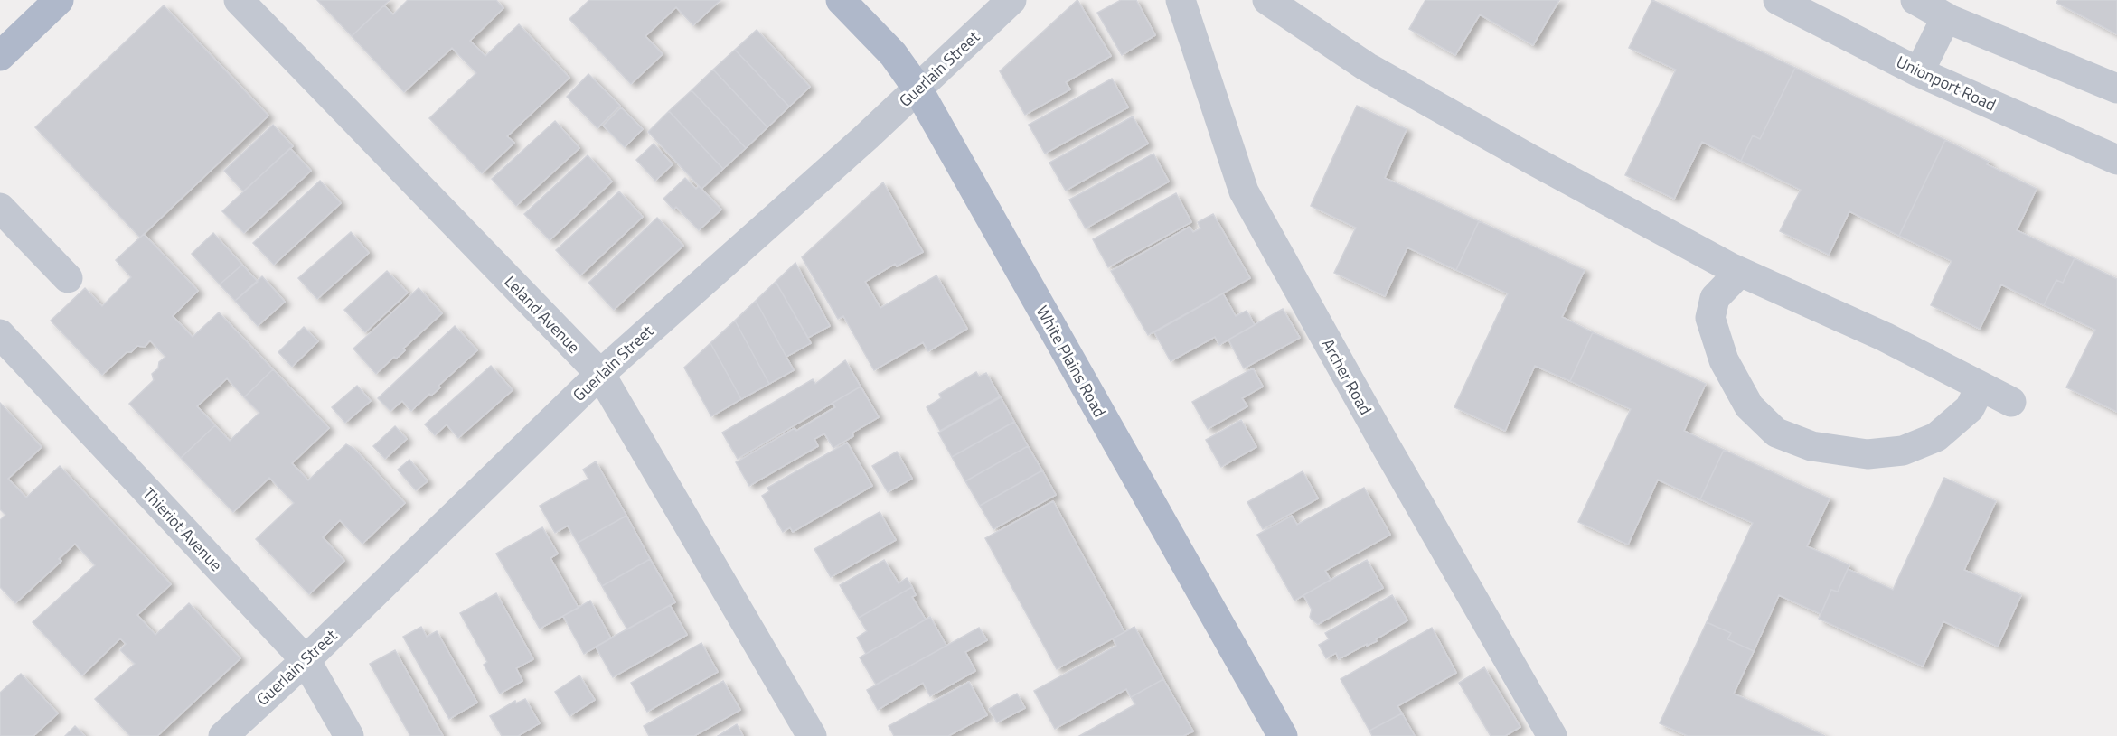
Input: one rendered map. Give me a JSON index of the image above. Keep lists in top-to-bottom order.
{
  "streets": {
    "main road": ["White Plains Road"],
    "street": [
      "Guerlain Street",
      "Unionport Road",
      "Leland Avenue",
      "Archer Road",
      "Thieriot Avenue"
    ]
  },
  "crossings": [
    ["Guerlain Street", "Leland Avenue"],
    ["Guerlain Street", "White Plains Road"],
    ["Guerlain Street", "Thieriot Avenue"]
  ]
}
